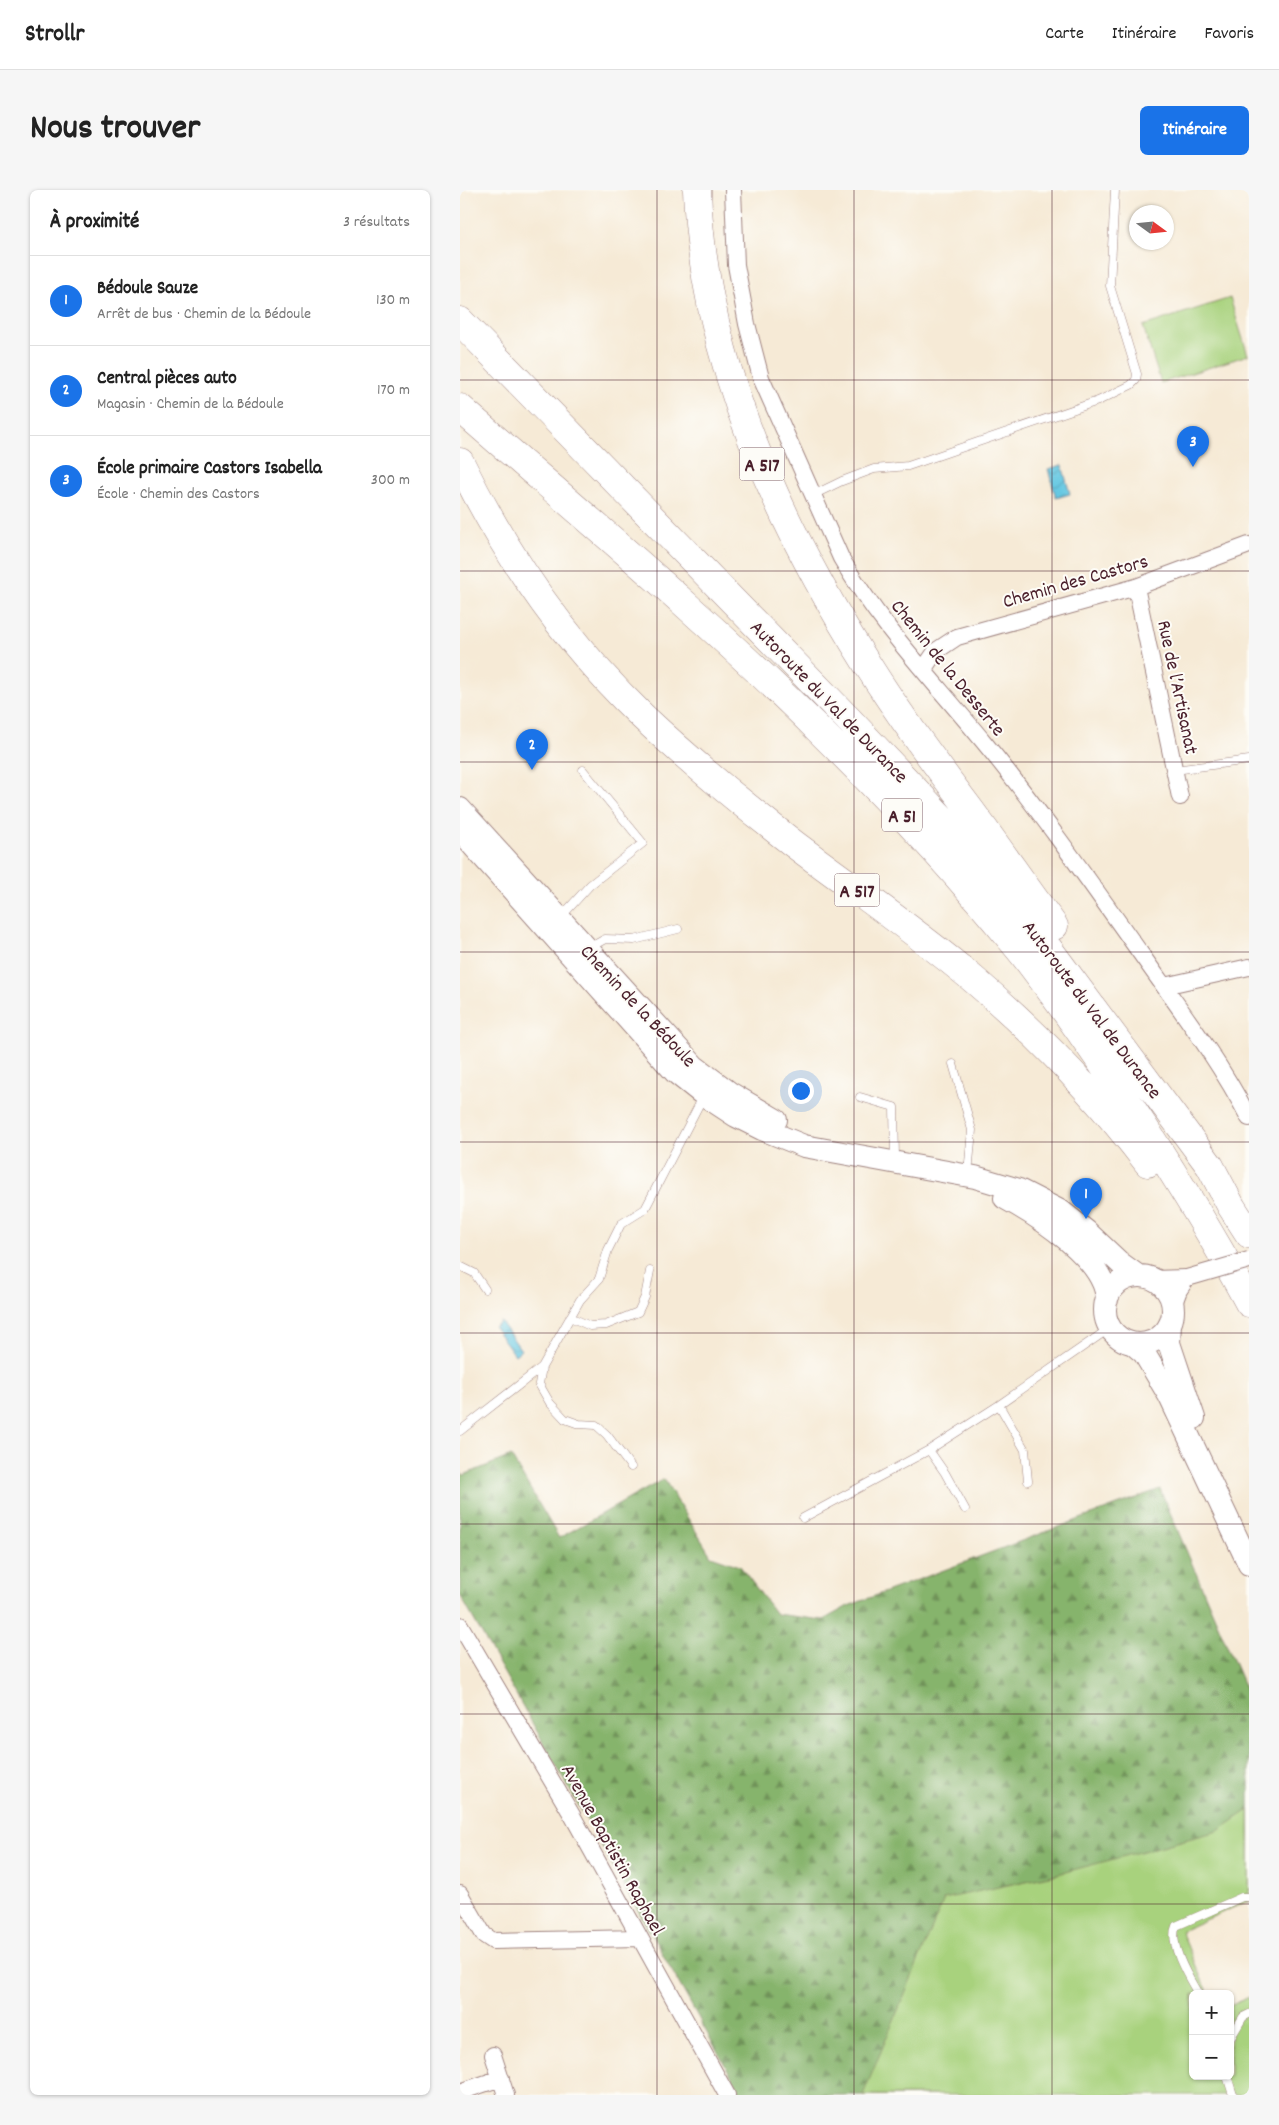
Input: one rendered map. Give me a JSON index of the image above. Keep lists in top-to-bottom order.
{
  "streets": {
    "highway": ["A 517", "Autoroute du Val de Durance", "A 51"],
    "street": [
      "Chemin des Castors",
      "Chemin de la Desserte",
      "Rue de l’Artisanat",
      "Chemin de la Bédoule",
      "Avenue Baptistin Raphael"
    ]
  },
  "crossings": [
    ["A 517", "Autoroute du Val de Durance"],
    ["Chemin des Castors", "Chemin de la Desserte"],
    ["Chemin des Castors", "Rue de l’Artisanat"]
  ],
  "north": "right",
  "page": {
    "header": "Strollr",
    "nav": ["Carte", "Itinéraire", "Favoris"],
    "title": "Nous trouver",
    "buttons": "Itinéraire",
    "heading": ["À proximité", "3 résultats"],
    "list": [
      {
        "mark": "1",
        "name": "Bédoule Sauze",
        "note": "Arrêt de bus · Chemin de la Bédoule",
        "value": "130 m"
      },
      {
        "mark": "2",
        "name": "Central pièces auto",
        "note": "Magasin · Chemin de la Bédoule",
        "value": "170 m"
      },
      {
        "mark": "3",
        "name": "École primaire Castors Isabella",
        "note": "École · Chemin des Castors",
        "value": "300 m"
      }
    ],
    "pins": ["3", "2", "1"],
    "map_buttons": ["+", "−"]
  }
}
